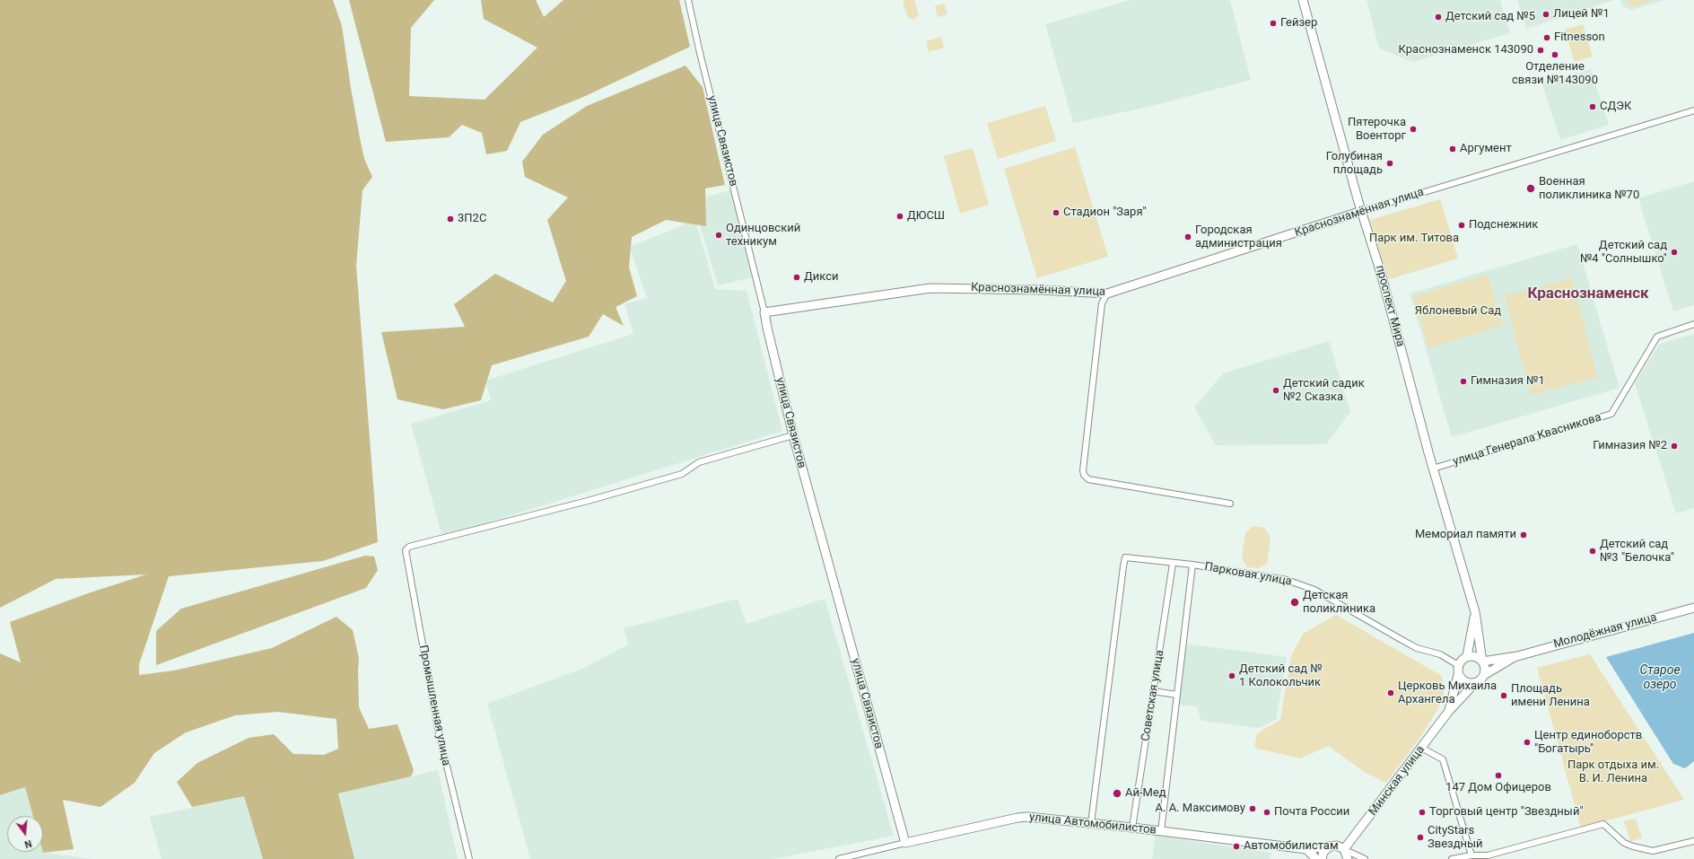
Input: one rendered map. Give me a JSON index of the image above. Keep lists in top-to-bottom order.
{
  "streets": {
    "street": [
      "улица Связистов",
      "Краснознамённая улица",
      "проспект Мира",
      "улица Генерала Квасникова",
      "Парковая улица",
      "Молодёжная улица",
      "Советская улица",
      "Промышленная улица",
      "Минская улица",
      "улица Автомобилистов"
    ]
  },
  "crossings": [
    ["улица Связистов", "Краснознамённая улица"],
    ["улица Связистов", "Промышленная улица"],
    ["улица Связистов", "улица Автомобилистов"],
    ["Краснознамённая улица", "проспект Мира"],
    ["проспект Мира", "улица Генерала Квасникова"],
    ["проспект Мира", "Парковая улица"],
    ["проспект Мира", "Молодёжная улица"],
    ["проспект Мира", "Минская улица"],
    ["Парковая улица", "Молодёжная улица"],
    ["Парковая улица", "Советская улица"],
    ["Парковая улица", "Минская улица"],
    ["Парковая улица", "улица Автомобилистов"],
    ["Молодёжная улица", "Минская улица"],
    ["Советская улица", "улица Автомобилистов"],
    ["Минская улица", "улица Автомобилистов"]
  ],
  "districts": ["Краснознаменск"],
  "water": ["Старое озеро"],
  "parks": ["Парк им. Титова", "Яблоневый Сад", "Парк отдыха им. В. И. Ленина"],
  "places": [
    "Лицей №1",
    "Детский сад №5",
    "Гейзер",
    "Fitnesson",
    "Краснознаменск 143090",
    "Отделение связи №143090",
    "СДЭК",
    "Пятерочка Военторг",
    "Аргумент",
    "Голубиная площадь",
    "Военная поликлиника №70",
    "Стадион \"Заря\"",
    "ДЮСШ",
    "3П2С",
    "Подснежник",
    "Одинцовский техникум",
    "Городская администрация",
    "Детский сад №4 \"Солнышко\"",
    "Дикси",
    "Гимназия №1",
    "Детский садик №2 Сказка",
    "Гимназия №2",
    "Мемориал памяти",
    "Детский сад №3 \"Белочка\"",
    "Детская поликлиника",
    "Детский сад № 1 Колокольчик",
    "Церковь Михаила Архангела",
    "Площадь имени Ленина",
    "Центр единоборств \"Богатырь\"",
    "147 Дом Офицеров",
    "Ай-Мед",
    "А. А. Максимову",
    "Почта России",
    "Торговый центр \"Звездный\"",
    "CityStars Звездный",
    "Автомобилистам"
  ],
  "north": "bottom"
}
